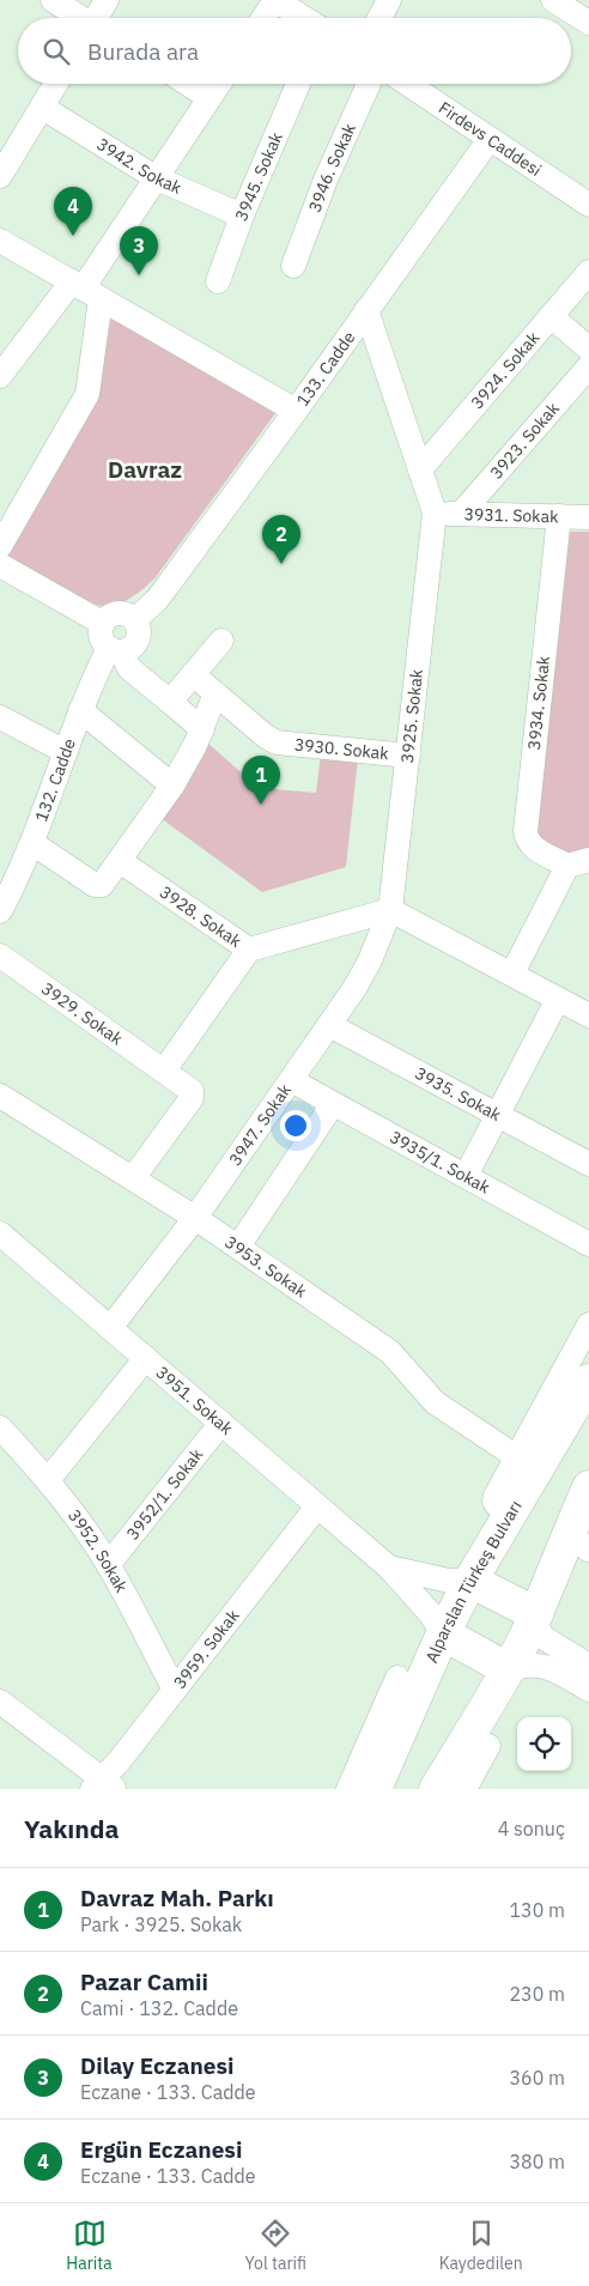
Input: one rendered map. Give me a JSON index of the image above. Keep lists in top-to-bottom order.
{
  "streets": {
    "highway": ["Alparslan Türkeş Bulvarı"],
    "street": [
      "Firdevs Caddesi",
      "3942. Sokak",
      "3946. Sokak",
      "3945. Sokak",
      "133. Cadde",
      "3924. Sokak",
      "3923. Sokak",
      "3931. Sokak",
      "3934. Sokak",
      "3925. Sokak",
      "3930. Sokak",
      "132. Cadde",
      "3928. Sokak",
      "3929. Sokak",
      "3935. Sokak",
      "3947. Sokak",
      "3935/1. Sokak",
      "3953. Sokak",
      "3951. Sokak",
      "3952/1. Sokak",
      "3952. Sokak",
      "3959. Sokak"
    ]
  },
  "crossings": [
    ["Firdevs Caddesi", "133. Cadde"],
    ["3942. Sokak", "3945. Sokak"],
    ["133. Cadde", "3925. Sokak"],
    ["3924. Sokak", "3925. Sokak"],
    ["3923. Sokak", "3931. Sokak"],
    ["3931. Sokak", "3934. Sokak"],
    ["3931. Sokak", "3925. Sokak"],
    ["3925. Sokak", "3930. Sokak"],
    ["3925. Sokak", "3928. Sokak"],
    ["3925. Sokak", "3947. Sokak"],
    ["3928. Sokak", "3947. Sokak"],
    ["3929. Sokak", "3953. Sokak"],
    ["3935. Sokak", "3947. Sokak"],
    ["3947. Sokak", "3935/1. Sokak"],
    ["3947. Sokak", "3953. Sokak"],
    ["3947. Sokak", "3951. Sokak"],
    ["3951. Sokak", "3952/1. Sokak"],
    ["3951. Sokak", "Alparslan Türkeş Bulvarı"],
    ["3951. Sokak", "3959. Sokak"],
    ["3952/1. Sokak", "3952. Sokak"],
    ["3952. Sokak", "3959. Sokak"]
  ],
  "districts": ["Davraz"],
  "page": {
    "search": "Burada ara",
    "pins": [
      "4",
      "3",
      "2",
      "1"
    ],
    "heading": ["Yakında", "4 sonuç"],
    "list": [
      {
        "mark": "1",
        "name": "Davraz Mah. Parkı",
        "note": "Park · 3925. Sokak",
        "value": "130 m"
      },
      {
        "mark": "2",
        "name": "Pazar Camii",
        "note": "Cami · 132. Cadde",
        "value": "230 m"
      },
      {
        "mark": "3",
        "name": "Dilay Eczanesi",
        "note": "Eczane · 133. Cadde",
        "value": "360 m"
      },
      {
        "mark": "4",
        "name": "Ergün Eczanesi",
        "note": "Eczane · 133. Cadde",
        "value": "380 m"
      }
    ],
    "nav": ["Harita", "Yol tarifi", "Kaydedilen"]
  }
}
